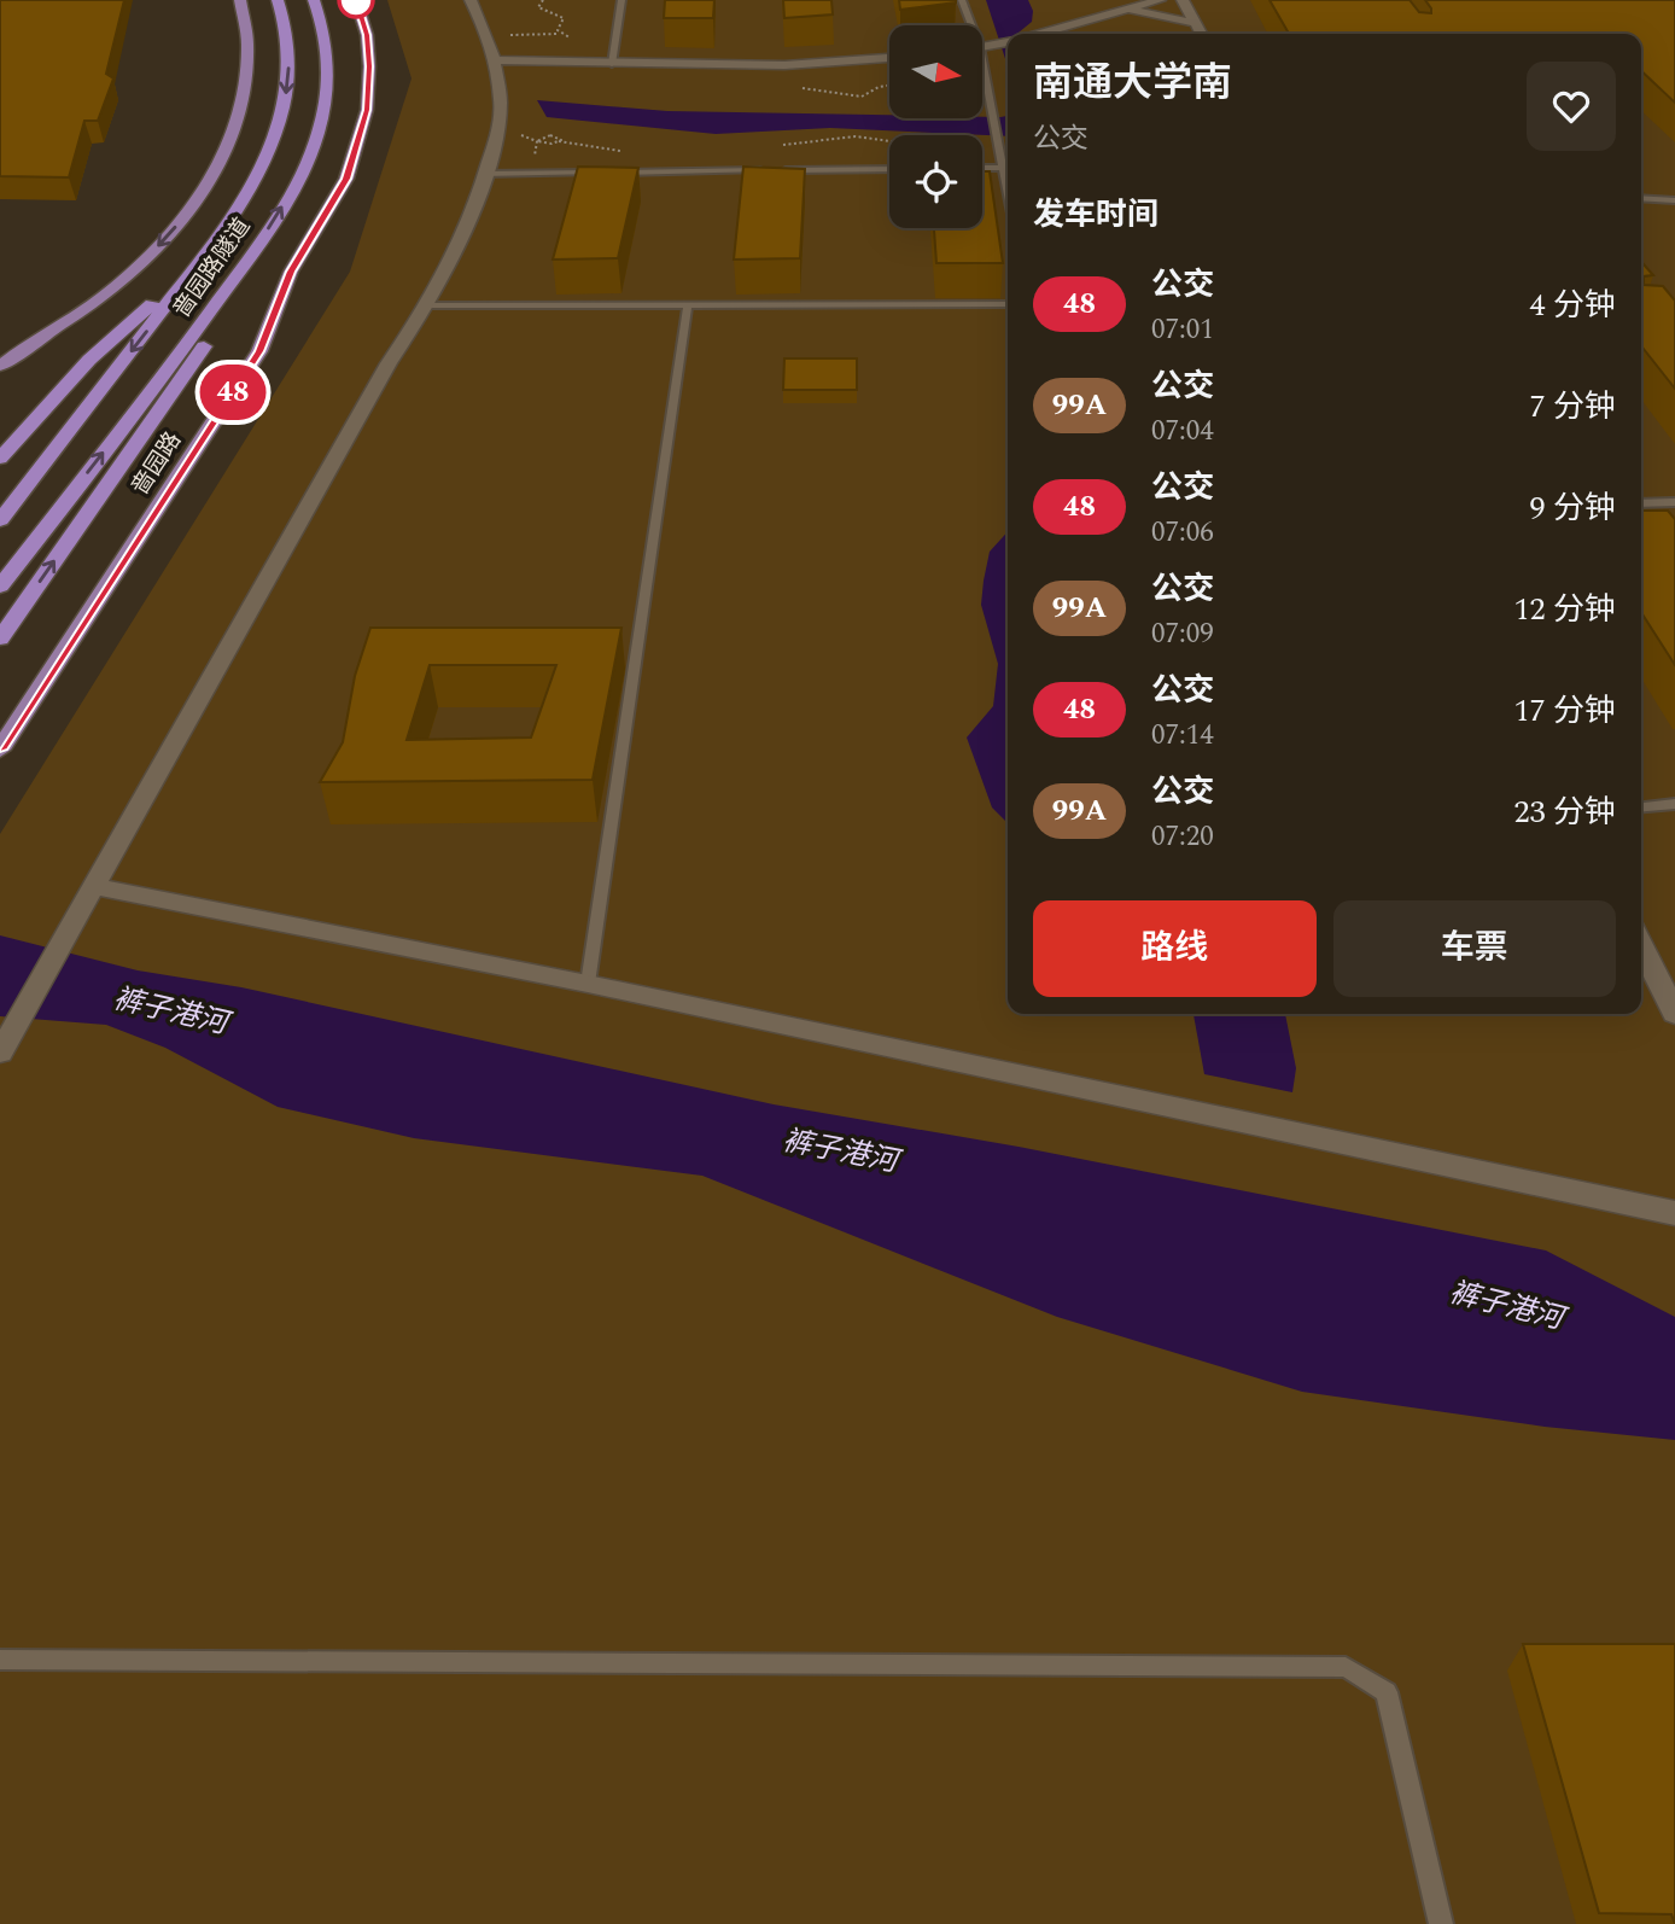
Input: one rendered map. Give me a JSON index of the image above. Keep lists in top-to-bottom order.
{
  "streets": {
    "highway": ["啬园路隧道"],
    "main road": ["啬园路"]
  },
  "water": ["裤子港河"],
  "lines": ["bus line 48"],
  "north": "right",
  "page": {
    "on_map": "48",
    "heading": [
      ["南通大学南", "公交"],
      "发车时间"
    ],
    "list": [
      {
        "mark": "48",
        "name": "公交",
        "note": "07:01",
        "value": "4 分钟"
      },
      {
        "mark": "99A",
        "name": "公交",
        "note": "07:04",
        "value": "7 分钟"
      },
      {
        "mark": "48",
        "name": "公交",
        "note": "07:06",
        "value": "9 分钟"
      },
      {
        "mark": "99A",
        "name": "公交",
        "note": "07:09",
        "value": "12 分钟"
      },
      {
        "mark": "48",
        "name": "公交",
        "note": "07:14",
        "value": "17 分钟"
      },
      {
        "mark": "99A",
        "name": "公交",
        "note": "07:20",
        "value": "23 分钟"
      }
    ],
    "buttons": ["路线", "车票"]
  }
}
